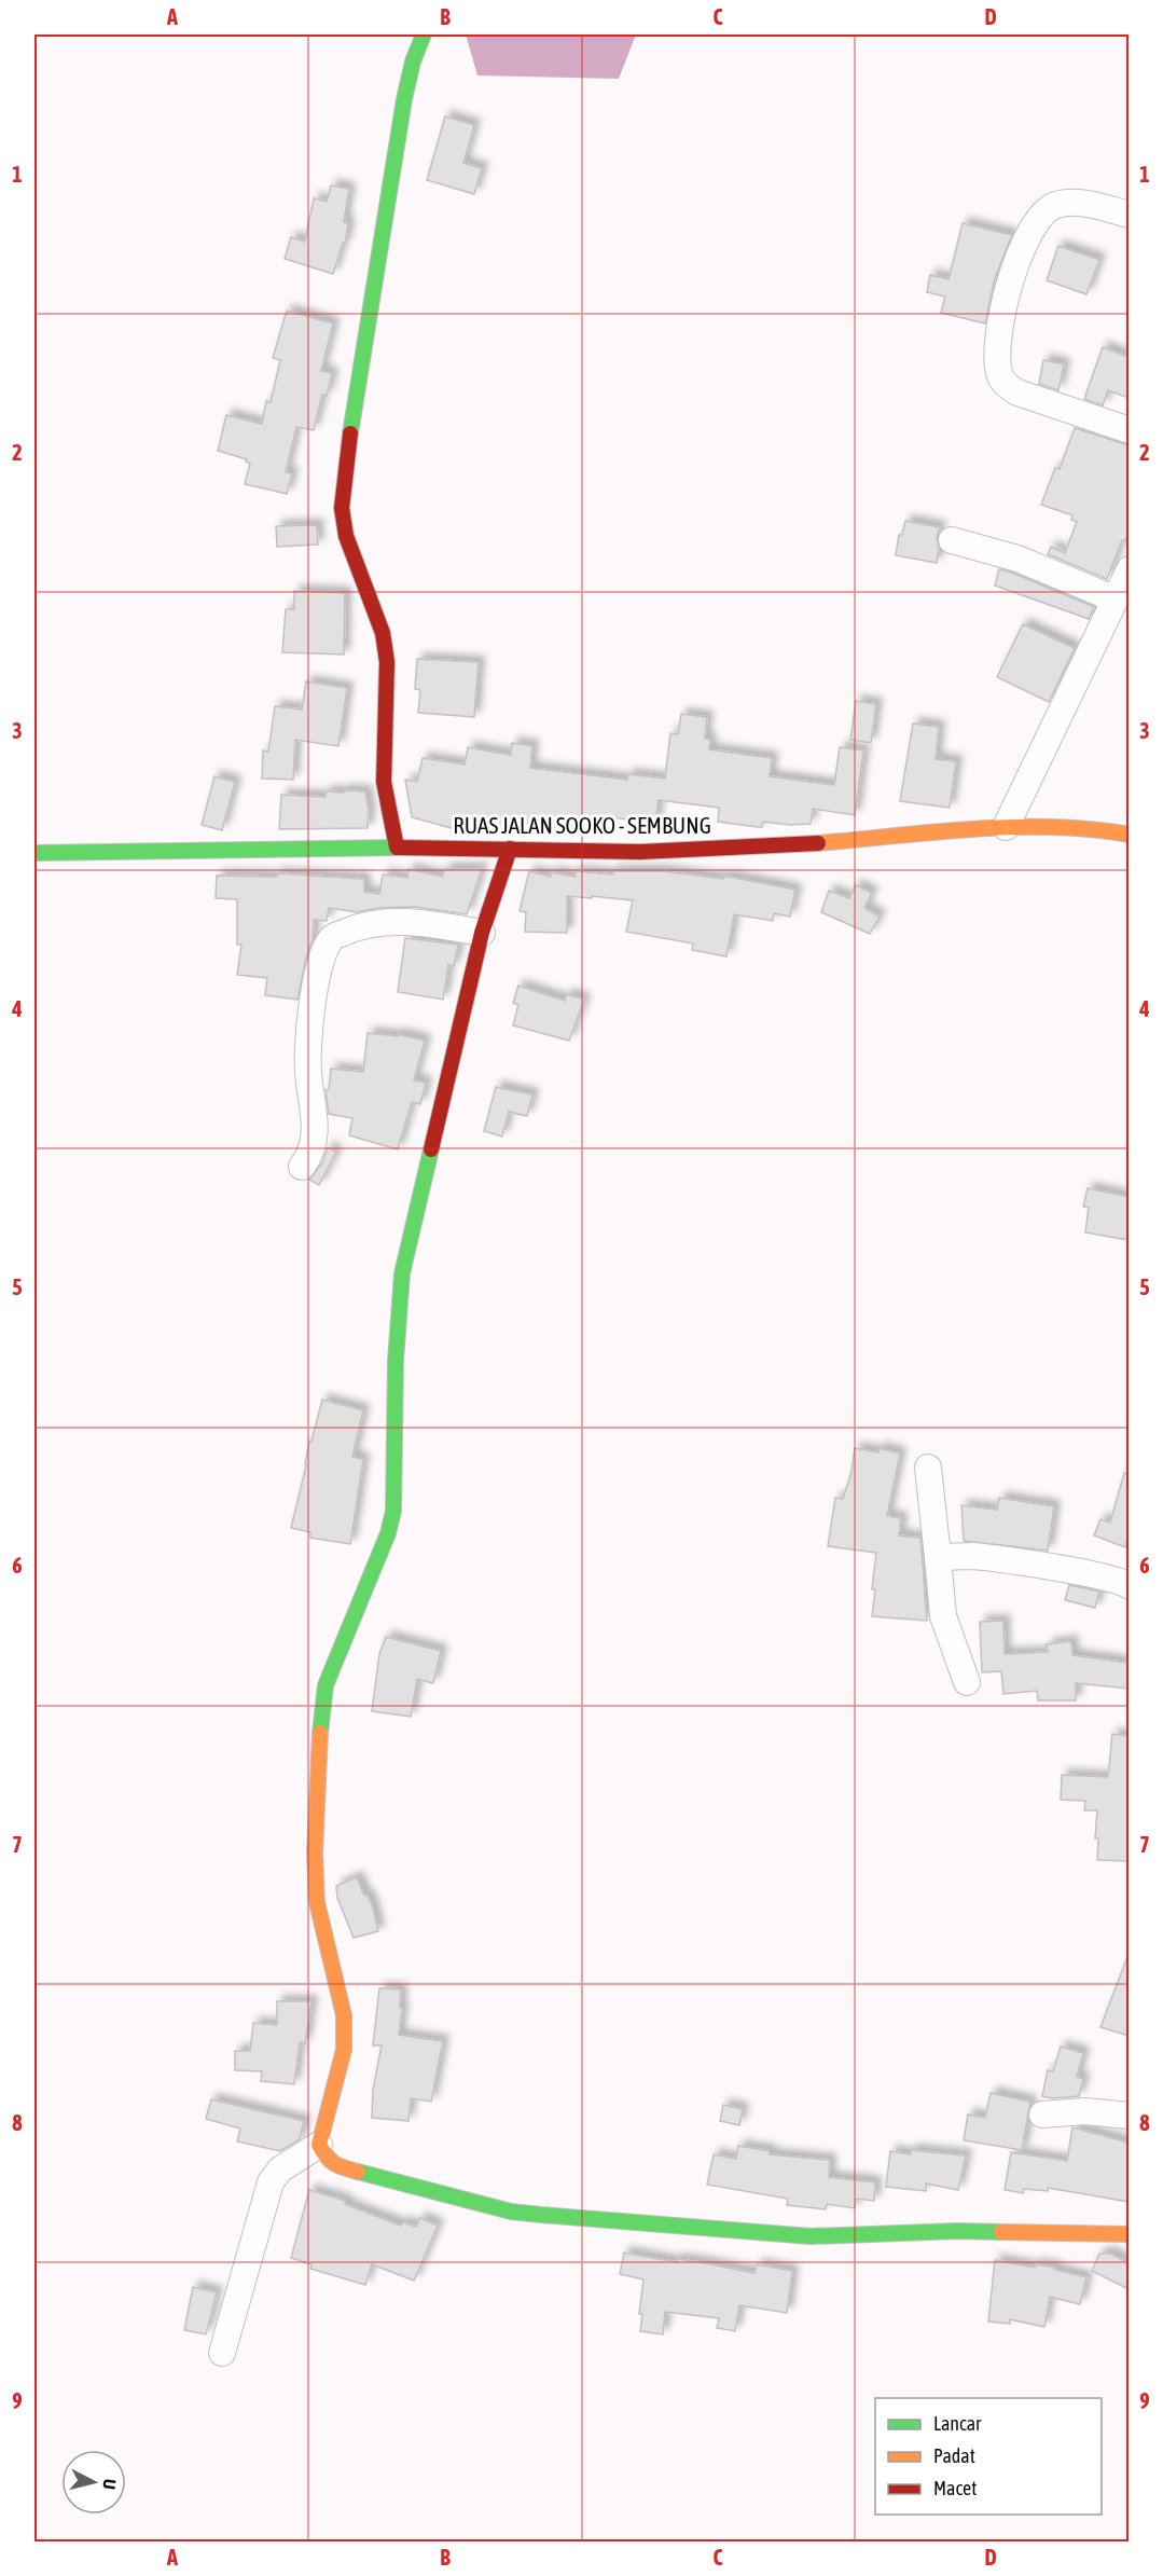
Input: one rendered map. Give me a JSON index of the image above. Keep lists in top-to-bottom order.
{
  "streets": {
    "street": ["RUAS JALAN SOOKO - SEMBUNG"]
  },
  "legend": ["Lancar", "Padat", "Macet"],
  "north": "right",
  "grid": {
    "columns": [
      "A",
      "B",
      "C",
      "D"
    ],
    "rows": [
      "1",
      "2",
      "3",
      "4",
      "5",
      "6",
      "7",
      "8",
      "9"
    ]
  }
}
